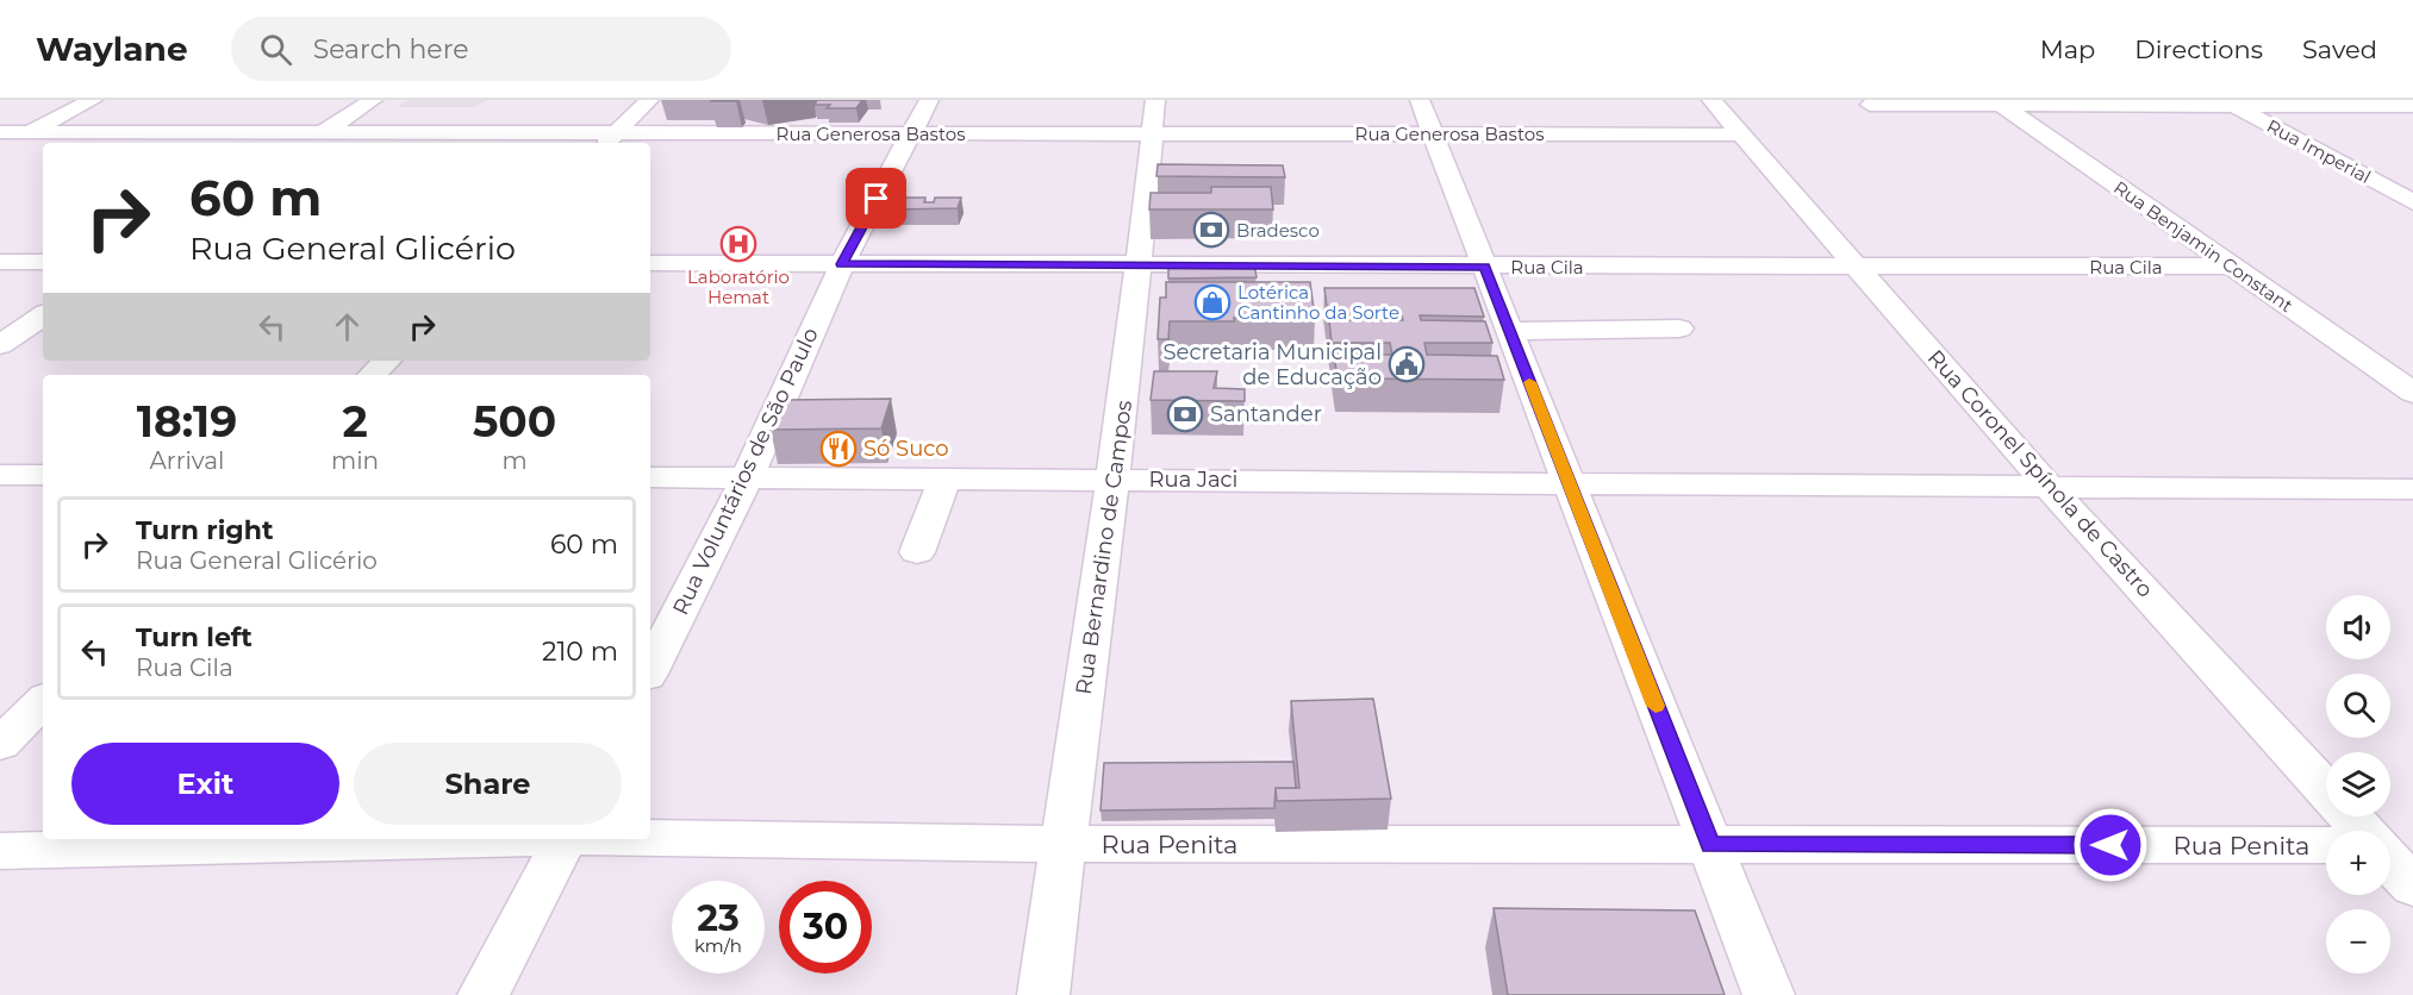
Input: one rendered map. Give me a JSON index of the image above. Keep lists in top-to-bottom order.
{
  "streets": {
    "street": [
      "Rua Generosa Bastos",
      "Rua Imperial",
      "Rua Benjamin Constant",
      "Rua Cila",
      "Rua Voluntários de São Paulo",
      "Rua Coronel Spínola de Castro",
      "Rua Jaci",
      "Rua Bernardino de Campos",
      "Rua Penita"
    ]
  },
  "crossings": [
    ["Rua Generosa Bastos", "Rua Voluntários de São Paulo"],
    ["Rua Generosa Bastos", "Rua Coronel Spínola de Castro"],
    ["Rua Generosa Bastos", "Rua Bernardino de Campos"],
    ["Rua Benjamin Constant", "Rua Cila"],
    ["Rua Cila", "Rua Voluntários de São Paulo"],
    ["Rua Cila", "Rua Coronel Spínola de Castro"],
    ["Rua Cila", "Rua Bernardino de Campos"],
    ["Rua Voluntários de São Paulo", "Rua Jaci"],
    ["Rua Coronel Spínola de Castro", "Rua Jaci"],
    ["Rua Jaci", "Rua Bernardino de Campos"],
    ["Rua Bernardino de Campos", "Rua Penita"]
  ],
  "places": {
    "bank": ["Bradesco", "Santander"],
    "hospital": ["Laboratório Hemat"],
    "shop": ["Lotérica Cantinho da Sorte"],
    "public building": ["Secretaria Municipal de Educação"],
    "restaurant": ["Só Suco"]
  },
  "page": {
    "header": "Waylane",
    "search": "Search here",
    "nav": ["Map", "Directions", "Saved"],
    "turn": ["60 m", "Rua General Glicério"],
    "eta": [
      "18:19",
      "Arrival",
      "2",
      "min",
      "500",
      "m"
    ],
    "list": [
      {
        "name": "Turn right",
        "note": "Rua General Glicério",
        "value": "60 m"
      },
      {
        "name": "Turn left",
        "note": "Rua Cila",
        "value": "210 m"
      }
    ],
    "map_buttons": ["+", "−"],
    "buttons": ["Exit", "Share"],
    "speed": "23 km/h",
    "limit": "30"
  }
}
